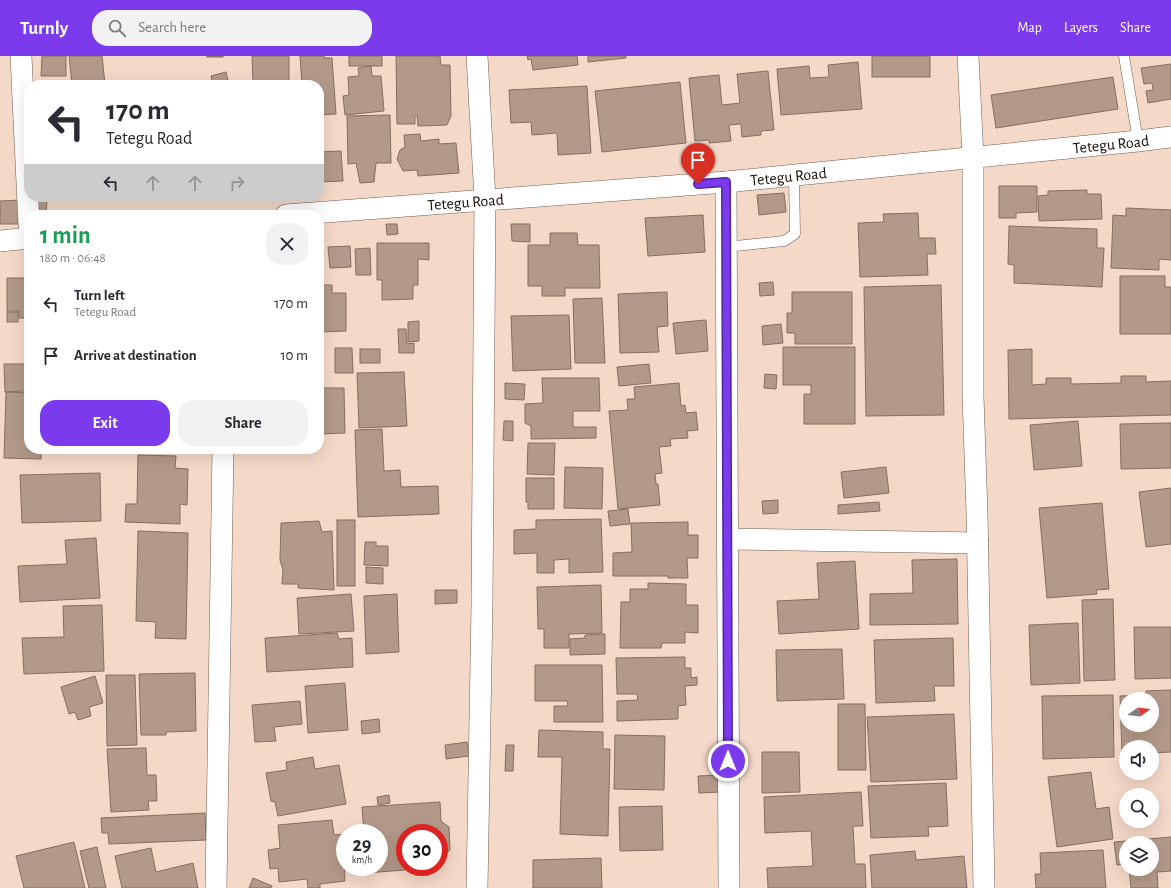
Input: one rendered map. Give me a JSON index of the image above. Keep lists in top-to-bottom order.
{
  "streets": {
    "street": ["Tetegu Road"]
  },
  "north": "right",
  "page": {
    "header": "Turnly",
    "search": "Search here",
    "nav": ["Map", "Layers", "Share"],
    "turn": ["170 m", "Tetegu Road"],
    "heading": ["1 min", "180 m · 06:48"],
    "list": [
      {
        "name": "Turn left",
        "note": "Tetegu Road",
        "value": "170 m"
      },
      {
        "name": "Arrive at destination",
        "value": "10 m"
      }
    ],
    "buttons": ["Exit", "Share"],
    "speed": "29 km/h",
    "limit": "30"
  }
}
